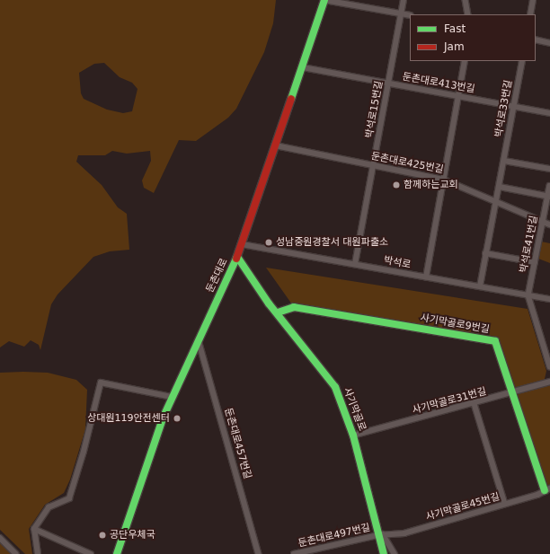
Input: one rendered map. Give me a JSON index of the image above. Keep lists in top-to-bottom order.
{
  "streets": {
    "street": [
      "둔촌대로413번길",
      "박석로33번길",
      "박석로15번길",
      "둔촌대로425번길",
      "박석로41번길",
      "박석로",
      "둔촌대로",
      "사기막골로9번길",
      "사기막골로31번길",
      "사기막골로",
      "둔촌대로457번길",
      "사기막골로45번길",
      "둔촌대로497번길"
    ]
  },
  "crossings": [
    ["둔촌대로413번길", "박석로33번길"],
    ["둔촌대로413번길", "박석로15번길"],
    ["둔촌대로413번길", "둔촌대로"],
    ["박석로33번길", "둔촌대로425번길"],
    ["박석로33번길", "박석로"],
    ["박석로15번길", "둔촌대로425번길"],
    ["박석로15번길", "박석로"],
    ["둔촌대로425번길", "박석로41번길"],
    ["둔촌대로425번길", "둔촌대로"],
    ["박석로41번길", "박석로"],
    ["박석로", "둔촌대로"],
    ["둔촌대로", "사기막골로"],
    ["둔촌대로", "둔촌대로457번길"],
    ["사기막골로9번길", "사기막골로31번길"],
    ["사기막골로9번길", "사기막골로"],
    ["사기막골로9번길", "사기막골로45번길"],
    ["사기막골로31번길", "사기막골로"],
    ["사기막골로", "사기막골로45번길"],
    ["사기막골로", "둔촌대로497번길"],
    ["사기막골로45번길", "둔촌대로497번길"]
  ],
  "places": [
    "함께하는교회",
    "성남중원경찰서 대원파출소",
    "상대원119안전센터",
    "공단우체국"
  ],
  "legend": ["Fast", "Jam"]
}
